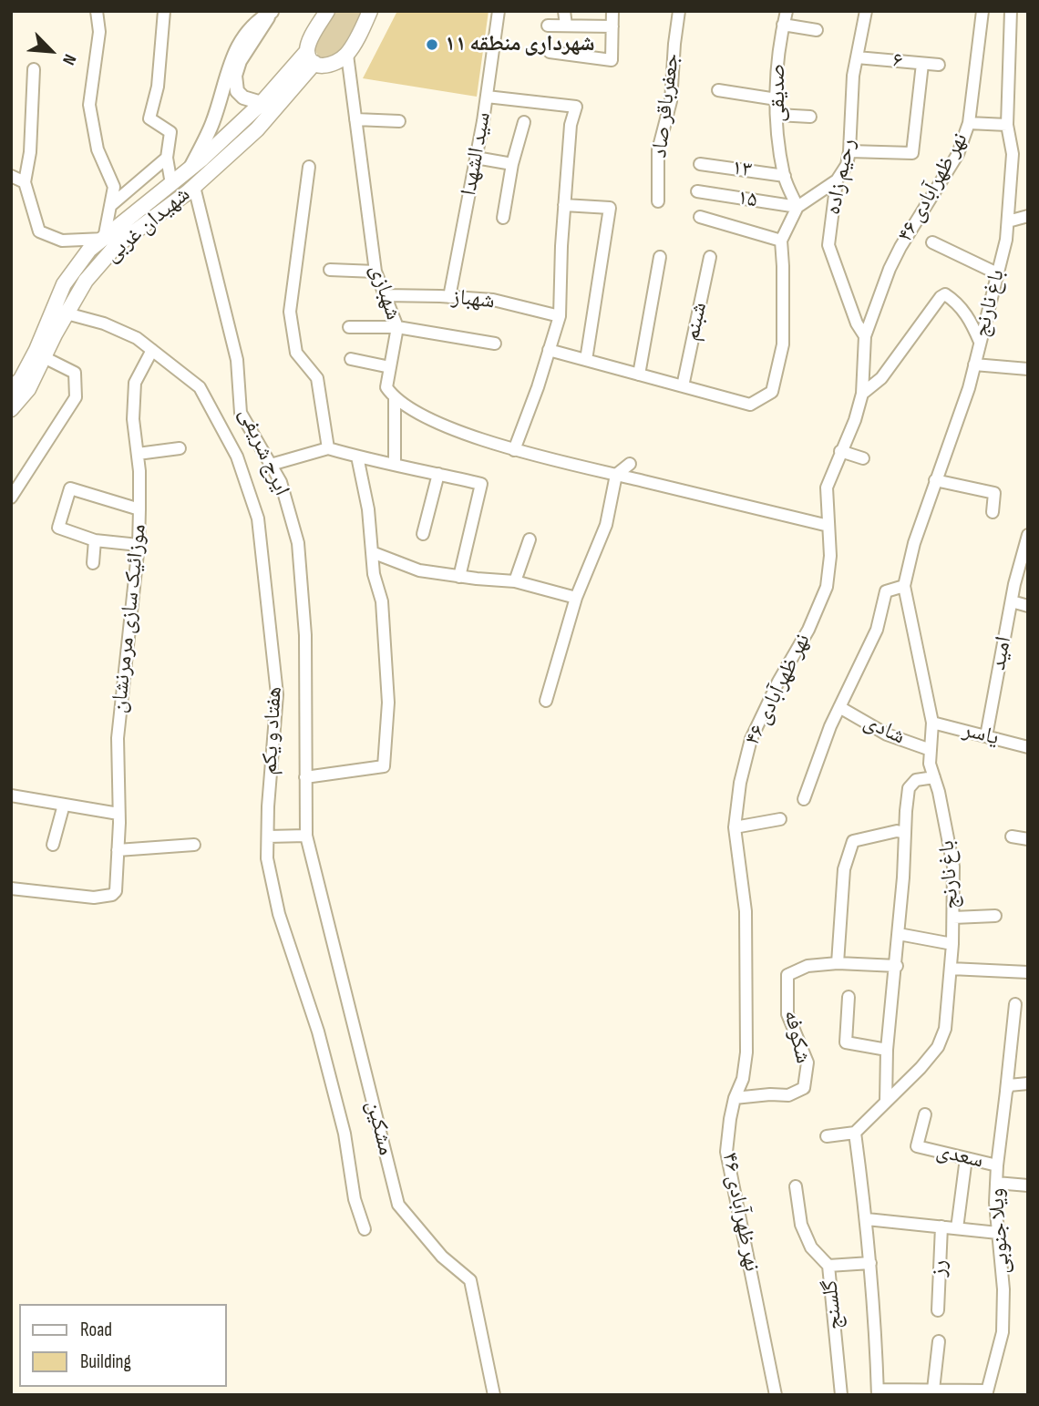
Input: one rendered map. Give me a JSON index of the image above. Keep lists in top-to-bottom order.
{
  "streets": {
    "main road": ["شهیدان غربی"],
    "street": [
      "۶",
      "صدیقی",
      "جعفرباقر صاد",
      "سید الشهدا",
      "۱۳",
      "رحیم زاده",
      "نهر ظهرآبادی ۴۶",
      "۱۵",
      "شهبازی",
      "شهباز",
      "باغ نارنج",
      "شبنم",
      "ایرج شریفی",
      "موزائیک سازی مرمرنشان",
      "امید",
      "شادی",
      "هفتاد و یکم",
      "یاسر",
      "شکوفه",
      "مشکین",
      "سعدی",
      "ویلا جنوبی",
      "رز",
      "گلسنج"
    ]
  },
  "crossings": [
    ["۶", "رحیم زاده"],
    ["صدیقی", "۱۳"],
    ["صدیقی", "۱۵"],
    ["سید الشهدا", "شهباز"],
    ["رحیم زاده", "نهر ظهرآبادی ۴۶"],
    ["نهر ظهرآبادی ۴۶", "شکوفه"],
    ["شهیدان غربی", "ایرج شریفی"],
    ["شهیدان غربی", "هفتاد و یکم"],
    ["شهبازی", "شهباز"],
    ["باغ نارنج", "شادی"],
    ["باغ نارنج", "یاسر"],
    ["ایرج شریفی", "مشکین"],
    ["موزائیک سازی مرمرنشان", "هفتاد و یکم"],
    ["امید", "یاسر"],
    ["سعدی", "ویلا جنوبی"]
  ],
  "places": ["شهرداری منطقه ۱۱"],
  "legend": ["Road", "Building"],
  "north": "bottom right"
}
